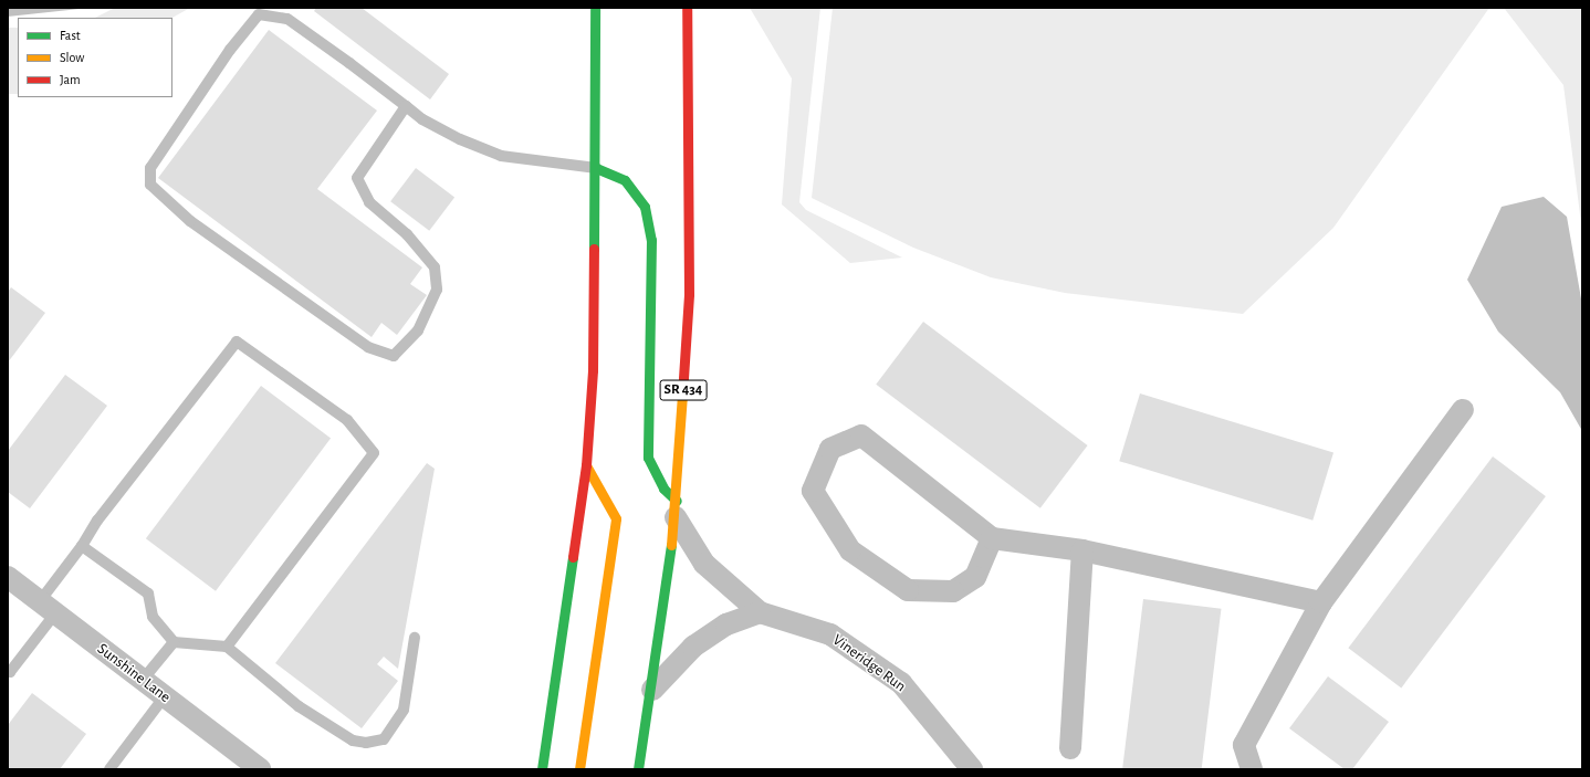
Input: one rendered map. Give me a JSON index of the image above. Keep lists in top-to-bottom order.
{
  "streets": {
    "main road": ["SR 434"],
    "street": ["Vineridge Run", "Sunshine Lane"]
  },
  "crossings": [
    ["SR 434", "Vineridge Run"]
  ],
  "legend": ["Fast", "Slow", "Jam"]
}
